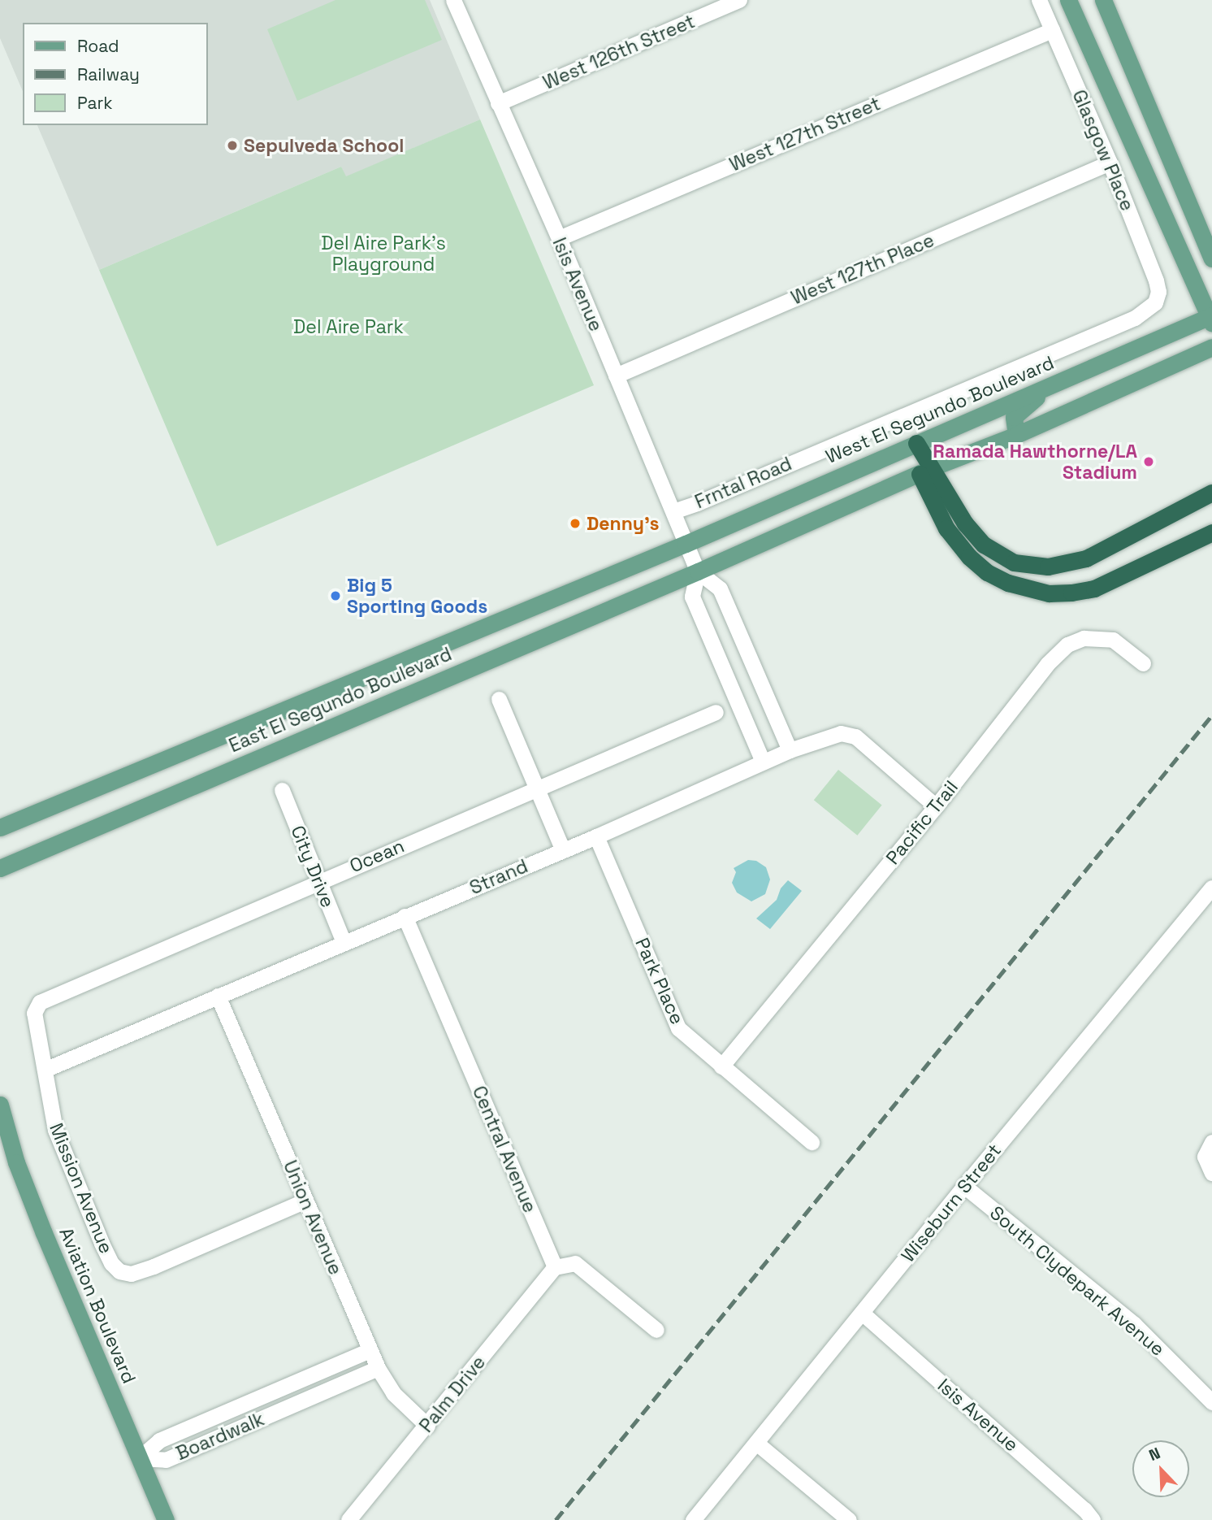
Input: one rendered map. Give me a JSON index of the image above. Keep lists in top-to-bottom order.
{
  "streets": {
    "main road": ["West El Segundo Boulevard", "East El Segundo Boulevard", "Aviation Boulevard"],
    "street": [
      "West 126th Street",
      "West 127th Street",
      "Glasgow Place",
      "West 127th Place",
      "Isis Avenue",
      "Frntal Road",
      "Pacific Trail",
      "Ocean",
      "City Drive",
      "Strand",
      "Park Place",
      "Central Avenue",
      "Mission Avenue",
      "Wiseburn Street",
      "Union Avenue",
      "South Clydepark Avenue",
      "Palm Drive",
      "Boardwalk"
    ]
  },
  "crossings": [
    ["West 126th Street", "Isis Avenue"],
    ["West 127th Street", "Glasgow Place"],
    ["West 127th Street", "Isis Avenue"],
    ["Glasgow Place", "West 127th Place"],
    ["Glasgow Place", "Frntal Road"],
    ["West 127th Place", "Isis Avenue"],
    ["Isis Avenue", "West El Segundo Boulevard"],
    ["Isis Avenue", "Frntal Road"],
    ["Isis Avenue", "East El Segundo Boulevard"],
    ["Isis Avenue", "Strand"],
    ["Isis Avenue", "Wiseburn Street"],
    ["West El Segundo Boulevard", "East El Segundo Boulevard"],
    ["Pacific Trail", "Strand"],
    ["Pacific Trail", "Park Place"],
    ["Ocean", "City Drive"],
    ["Ocean", "Mission Avenue"],
    ["City Drive", "Strand"],
    ["Strand", "Park Place"],
    ["Strand", "Central Avenue"],
    ["Strand", "Mission Avenue"],
    ["Strand", "Union Avenue"],
    ["Central Avenue", "Palm Drive"],
    ["Mission Avenue", "Union Avenue"],
    ["Wiseburn Street", "South Clydepark Avenue"],
    ["Union Avenue", "Palm Drive"],
    ["Union Avenue", "Boardwalk"],
    ["Aviation Boulevard", "Boardwalk"]
  ],
  "parks": ["Del Aire Park's Playground", "Del Aire Park"],
  "places": [
    "Sepulveda School",
    "Ramada Hawthorne/LA Stadium",
    "Denny's",
    "Big 5 Sporting Goods"
  ],
  "legend": ["Road", "Railway", "Park"],
  "north": "top left"
}
